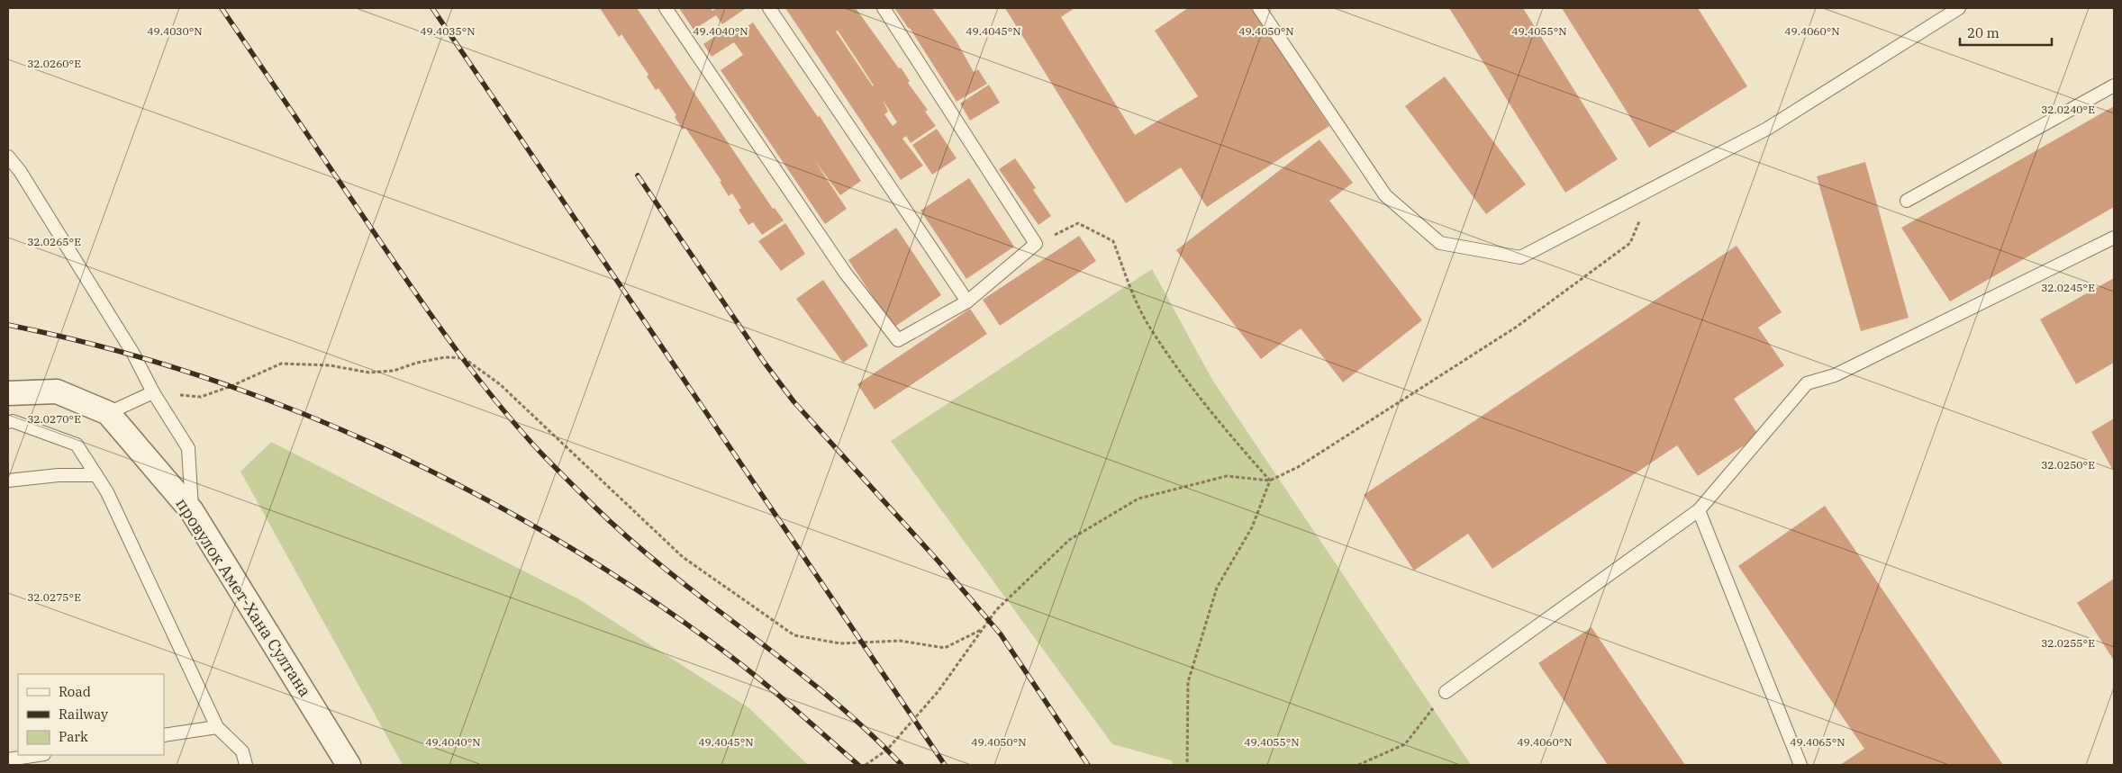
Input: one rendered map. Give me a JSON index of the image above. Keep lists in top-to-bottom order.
{
  "streets": {
    "street": ["провулок Амет-Хана Султана"]
  },
  "legend": ["Road", "Railway", "Park"],
  "scale_bar": "20 m",
  "coordinates": [
    "49.4030°N",
    "49.4035°N",
    "49.4040°N",
    "49.4045°N",
    "49.4050°N",
    "49.4055°N",
    "49.4060°N",
    "32.0260°E",
    "32.0240°E",
    "32.0265°E",
    "32.0245°E",
    "32.0270°E",
    "32.0250°E",
    "32.0275°E",
    "32.0255°E",
    "49.4065°N"
  ]
}
